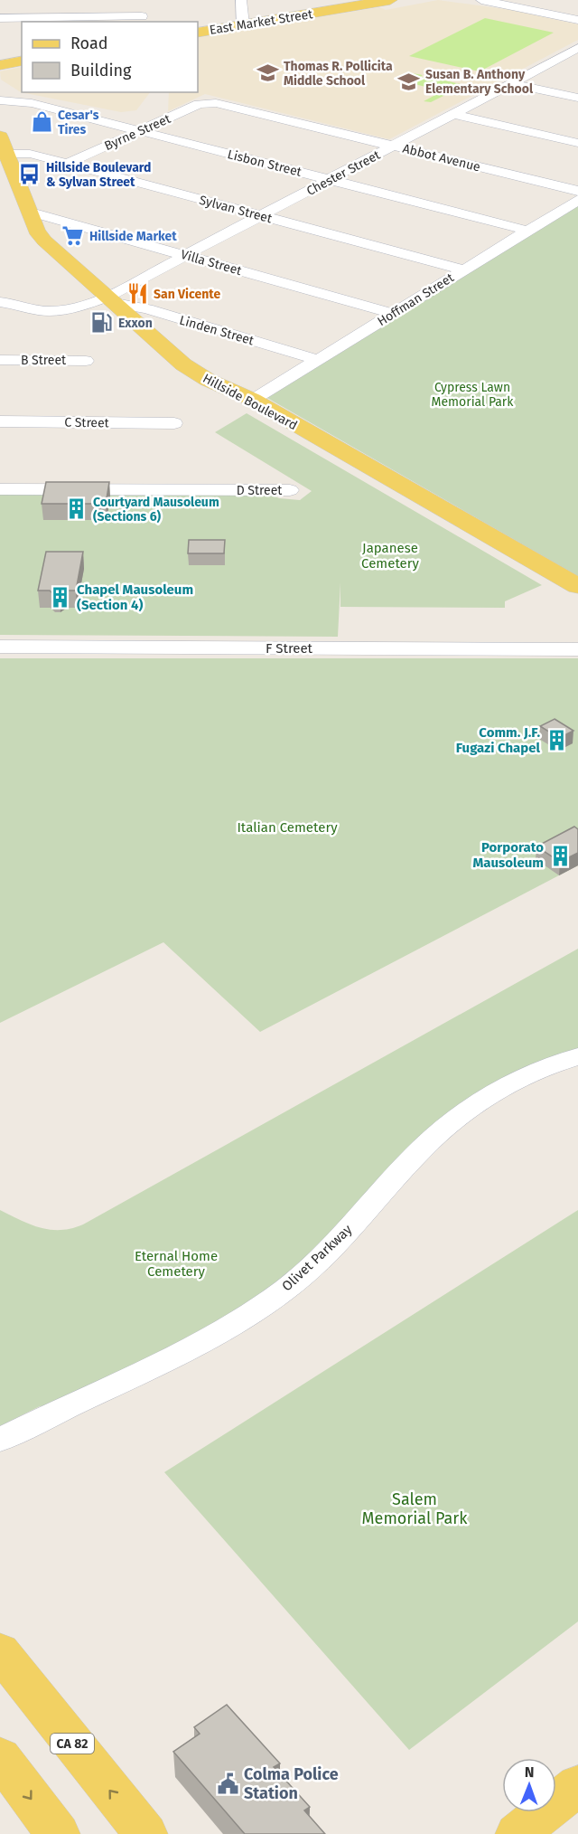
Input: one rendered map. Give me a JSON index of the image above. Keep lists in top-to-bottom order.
{
  "streets": {
    "main road": ["East Market Street", "Hillside Boulevard", "CA 82"],
    "street": [
      "Byrne Street",
      "Abbot Avenue",
      "Lisbon Street",
      "Chester Street",
      "Sylvan Street",
      "Villa Street",
      "Hoffman Street",
      "Linden Street",
      "B Street",
      "C Street",
      "D Street",
      "F Street",
      "Olivet Parkway"
    ]
  },
  "crossings": [
    ["Byrne Street", "Abbot Avenue"],
    ["Byrne Street", "Lisbon Street"],
    ["Byrne Street", "Sylvan Street"],
    ["Abbot Avenue", "Chester Street"],
    ["Lisbon Street", "Chester Street"],
    ["Lisbon Street", "Hoffman Street"],
    ["Chester Street", "Sylvan Street"],
    ["Chester Street", "Villa Street"],
    ["Chester Street", "Linden Street"],
    ["Chester Street", "Hillside Boulevard"],
    ["Sylvan Street", "Hoffman Street"],
    ["Sylvan Street", "Hillside Boulevard"],
    ["Villa Street", "Hoffman Street"],
    ["Villa Street", "Hillside Boulevard"],
    ["Hoffman Street", "Linden Street"],
    ["Hoffman Street", "Hillside Boulevard"],
    ["Linden Street", "Hillside Boulevard"]
  ],
  "parks": [
    "Cypress Lawn Memorial Park",
    "Japanese Cemetery",
    "Italian Cemetery",
    "Eternal Home Cemetery",
    "Salem Memorial Park"
  ],
  "places": {
    "school or university": ["Thomas R. Pollicita Middle School", "Susan B. Anthony Elementary School"],
    "shop": ["Cesar's Tires"],
    "bus stop": ["Hillside Boulevard & Sylvan Street"],
    "supermarket": ["Hillside Market"],
    "restaurant": ["San Vicente"],
    "fuel station": ["Exxon"],
    "building": [
      "Courtyard Mausoleum (Sections 6)",
      "Chapel Mausoleum (Section 4)",
      "Comm. J.F. Fugazi Chapel",
      "Porporato Mausoleum"
    ],
    "public building": ["Colma Police Station"]
  },
  "legend": ["Road", "Building"],
  "north": "top"
}
